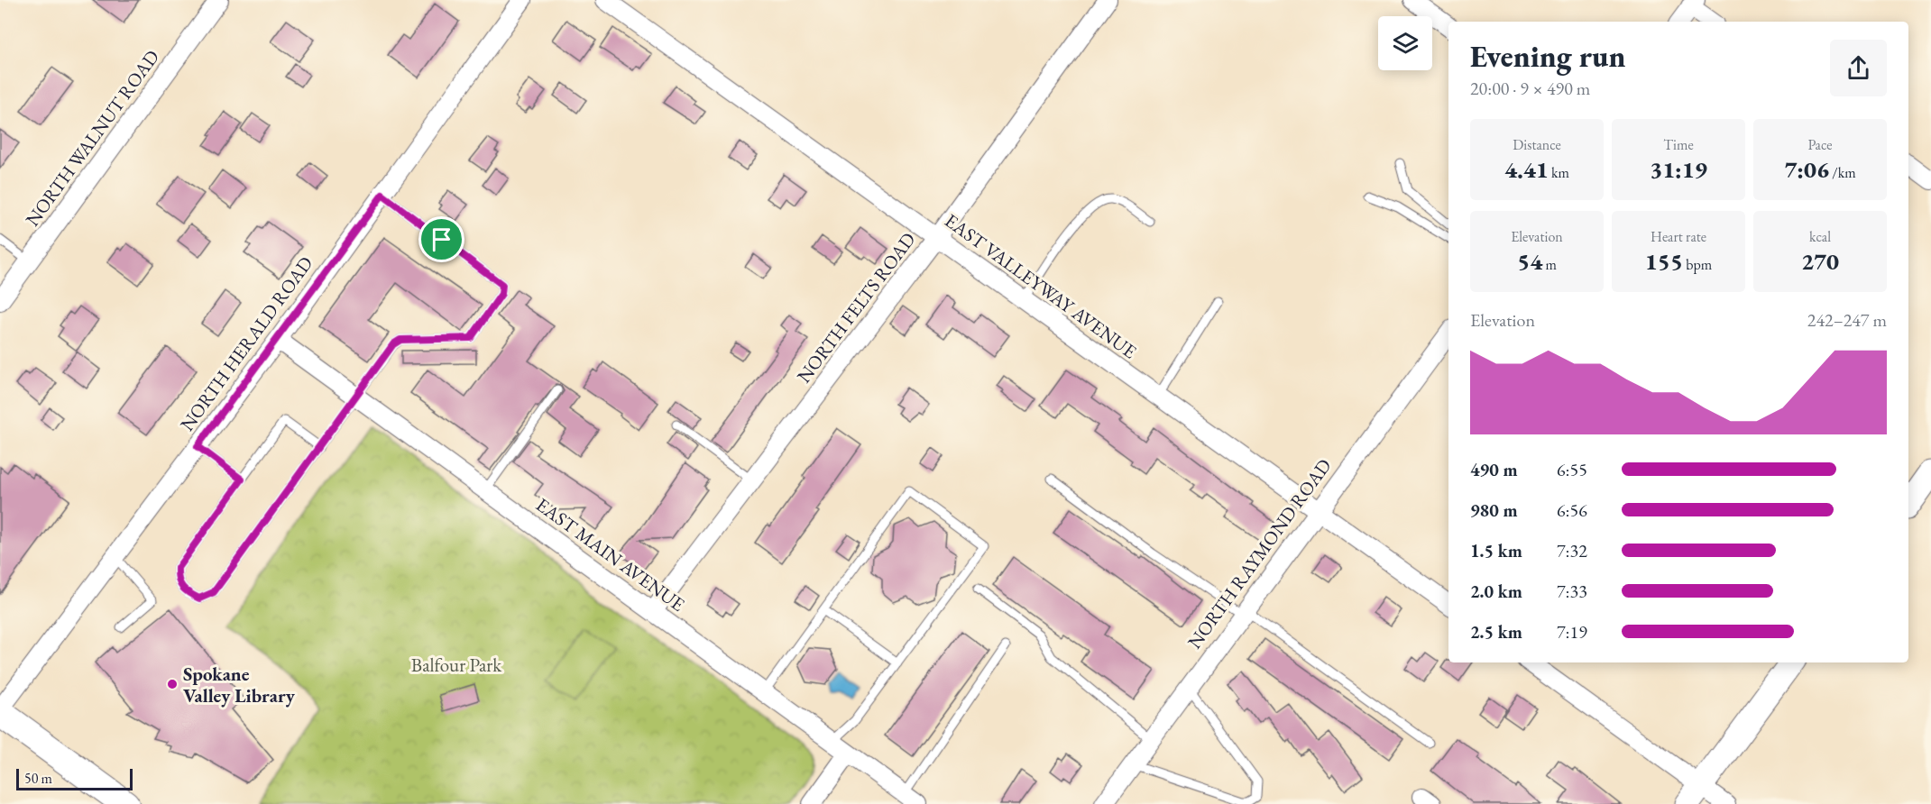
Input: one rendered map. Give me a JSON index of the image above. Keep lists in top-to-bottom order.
{
  "streets": {
    "street": [
      "NORTH WALNUT ROAD",
      "EAST VALLEYWAY AVENUE",
      "NORTH FELTS ROAD",
      "NORTH HERALD ROAD",
      "NORTH RAYMOND ROAD",
      "EAST MAIN AVENUE"
    ]
  },
  "crossings": [
    ["EAST VALLEYWAY AVENUE", "NORTH FELTS ROAD"],
    ["EAST VALLEYWAY AVENUE", "NORTH RAYMOND ROAD"],
    ["NORTH FELTS ROAD", "EAST MAIN AVENUE"],
    ["NORTH HERALD ROAD", "EAST MAIN AVENUE"]
  ],
  "parks": ["Balfour Park"],
  "places": ["Spokane Valley Library"],
  "scale_bar": "50 m",
  "page": {
    "heading": ["Evening run", "20:00 · 9 × 490 m"],
    "stats": [
      ["Distance", "4.41 km"],
      ["Time", "31:19"],
      ["Pace", "7:06 /km"],
      ["Elevation", "54 m"],
      ["Heart rate", "155 bpm"],
      ["kcal", "270"]
    ],
    "chart": ["Elevation", "242–247 m"],
    "list": [
      {
        "name": "490 m",
        "note": "6:55"
      },
      {
        "name": "980 m",
        "note": "6:56"
      },
      {
        "name": "1.5 km",
        "note": "7:32"
      },
      {
        "name": "2.0 km",
        "note": "7:33"
      },
      {
        "name": "2.5 km",
        "note": "7:19"
      }
    ],
    "scale": "50 m"
  }
}
